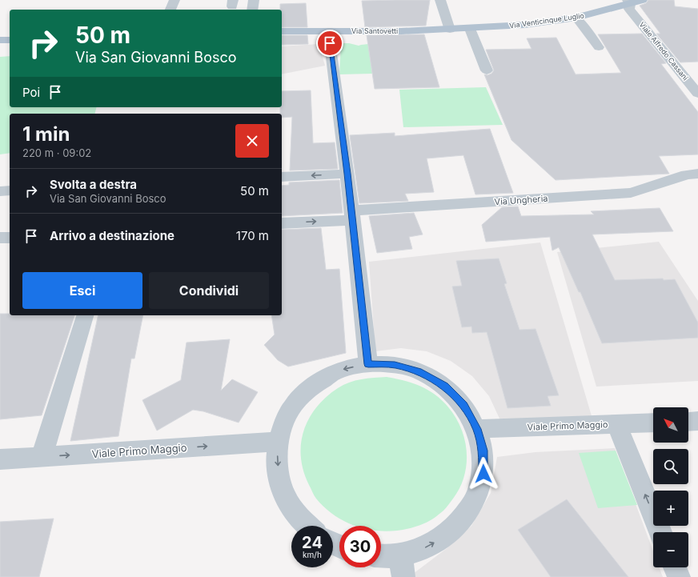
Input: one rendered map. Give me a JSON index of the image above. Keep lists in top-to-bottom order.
{
  "streets": {
    "main road": ["Via Venticinque Luglio", "Via Santovetti"],
    "street": ["Viale Alfredo Cassani", "Via Ungheria", "Viale Primo Maggio"]
  },
  "crossings": [
    ["Via Venticinque Luglio", "Via Santovetti"],
    ["Via Venticinque Luglio", "Viale Alfredo Cassani"]
  ],
  "one_way": ["Viale Primo Maggio"],
  "north": "top left",
  "page": {
    "turn": ["50 m", "Via San Giovanni Bosco"],
    "then": "Poi",
    "heading": ["1 min", "220 m · 09:02"],
    "list": [
      {
        "name": "Svolta a destra",
        "note": "Via San Giovanni Bosco",
        "value": "50 m"
      },
      {
        "name": "Arrivo a destinazione",
        "value": "170 m"
      }
    ],
    "buttons": ["Esci", "Condividi"],
    "map_buttons": ["+", "−"],
    "speed": "24 km/h",
    "limit": "30"
  }
}
